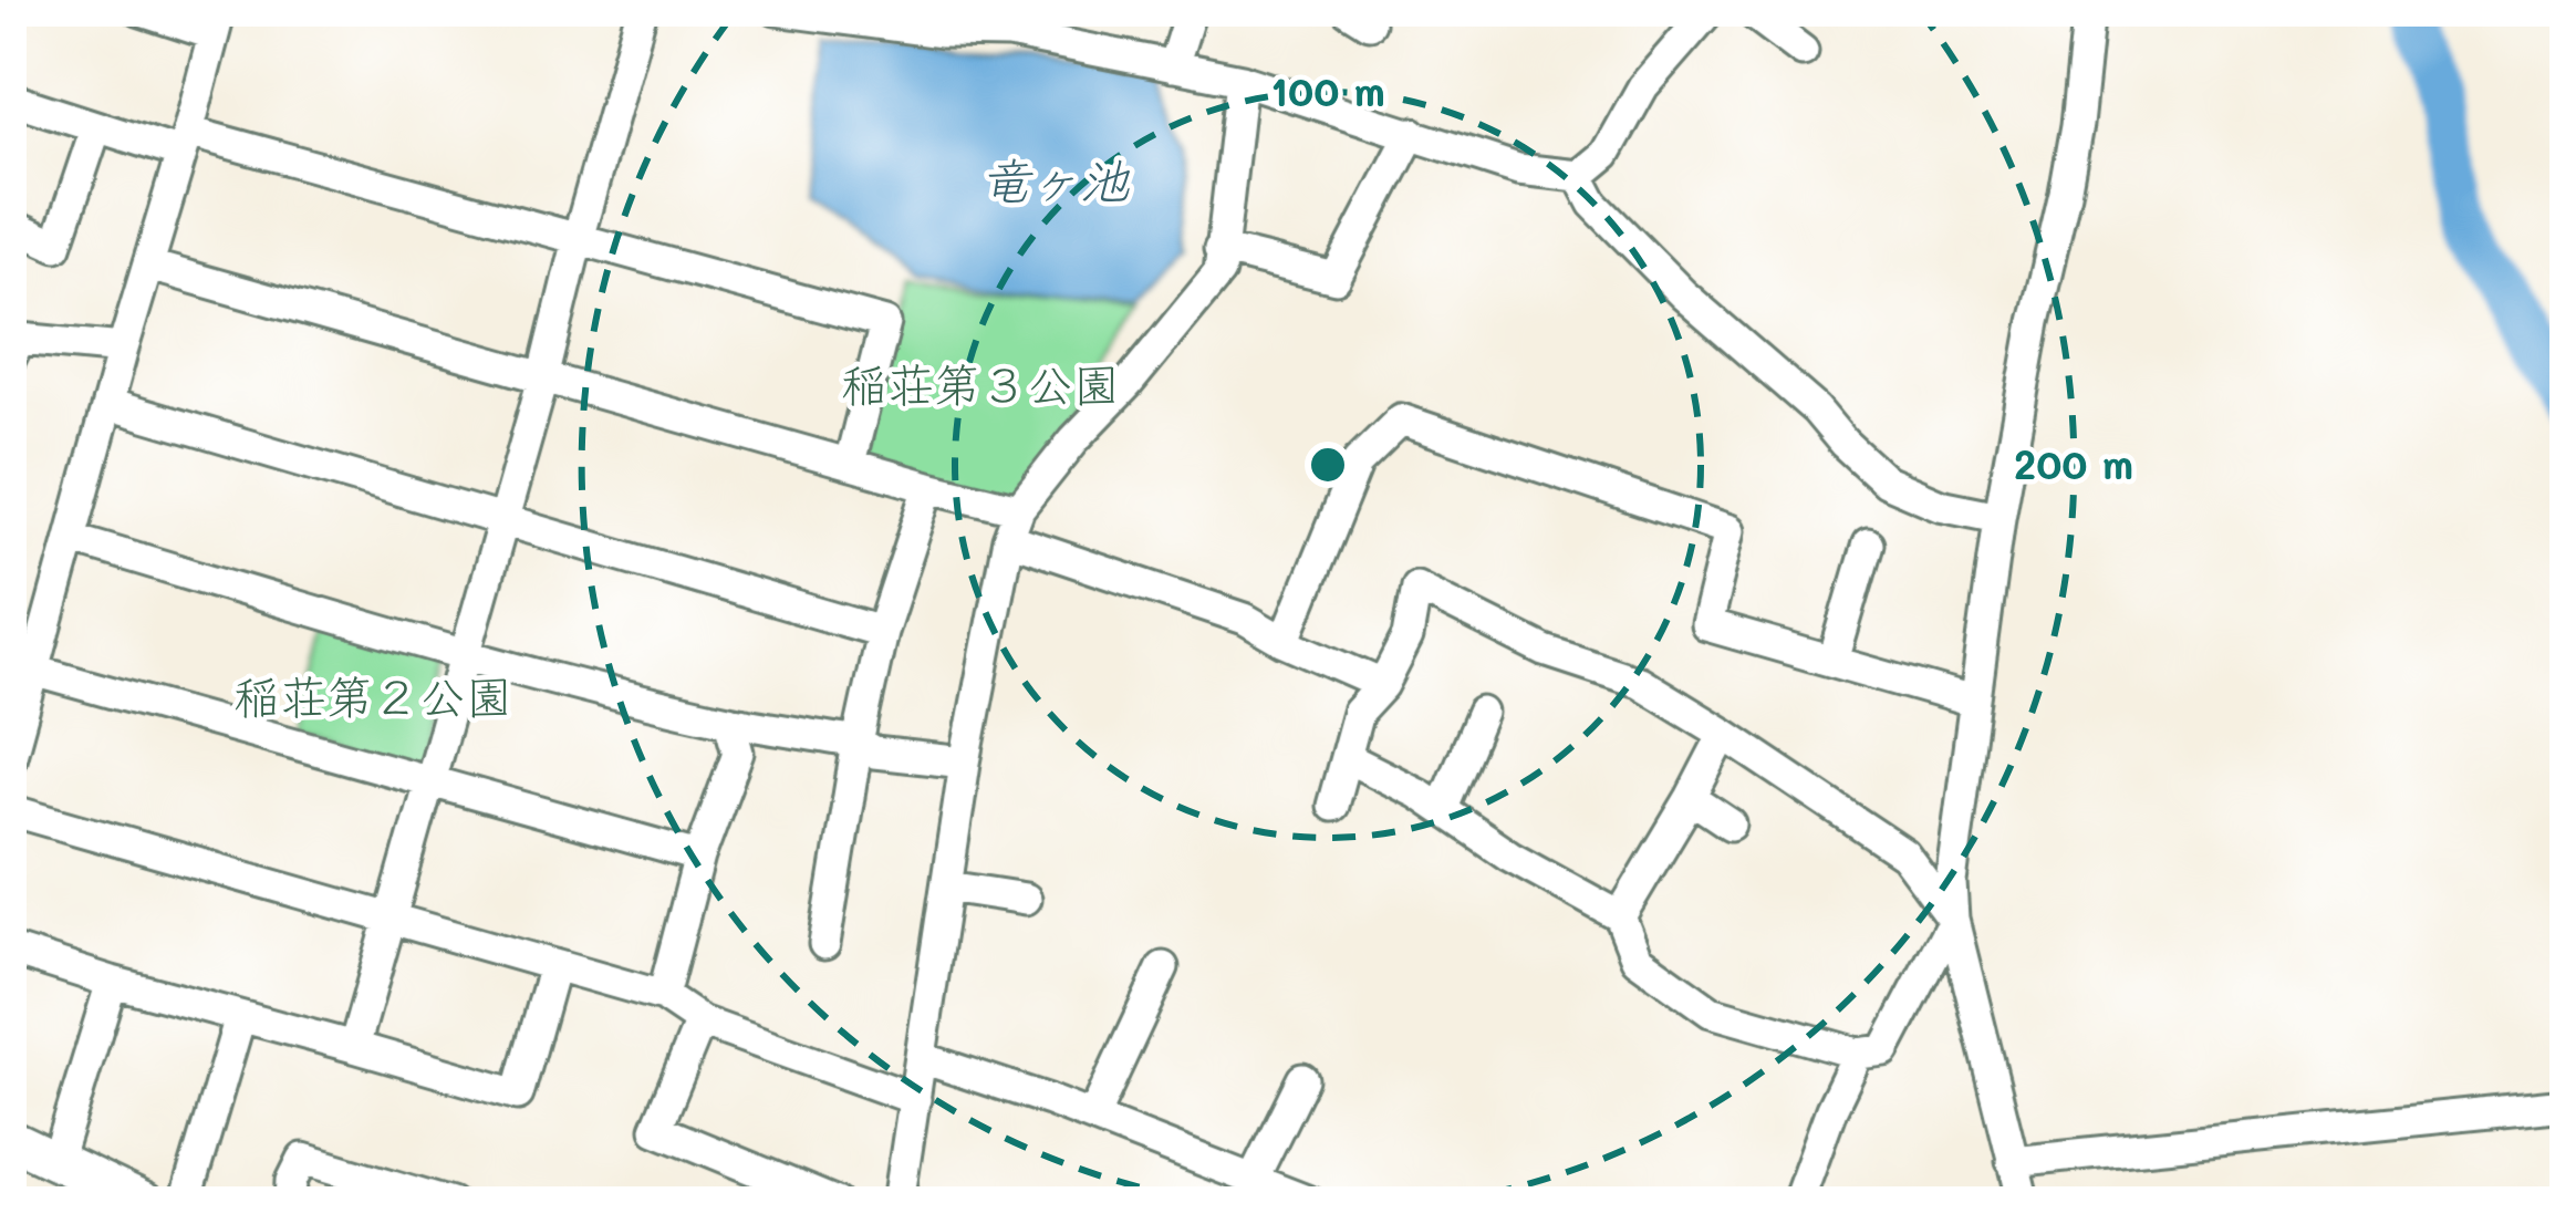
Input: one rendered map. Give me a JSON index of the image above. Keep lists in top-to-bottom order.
{
  "water": ["竜ヶ池"],
  "parks": ["稲荘第３公園", "稲荘第２公園"],
  "rings": ["100 m", "200 m"]
}
